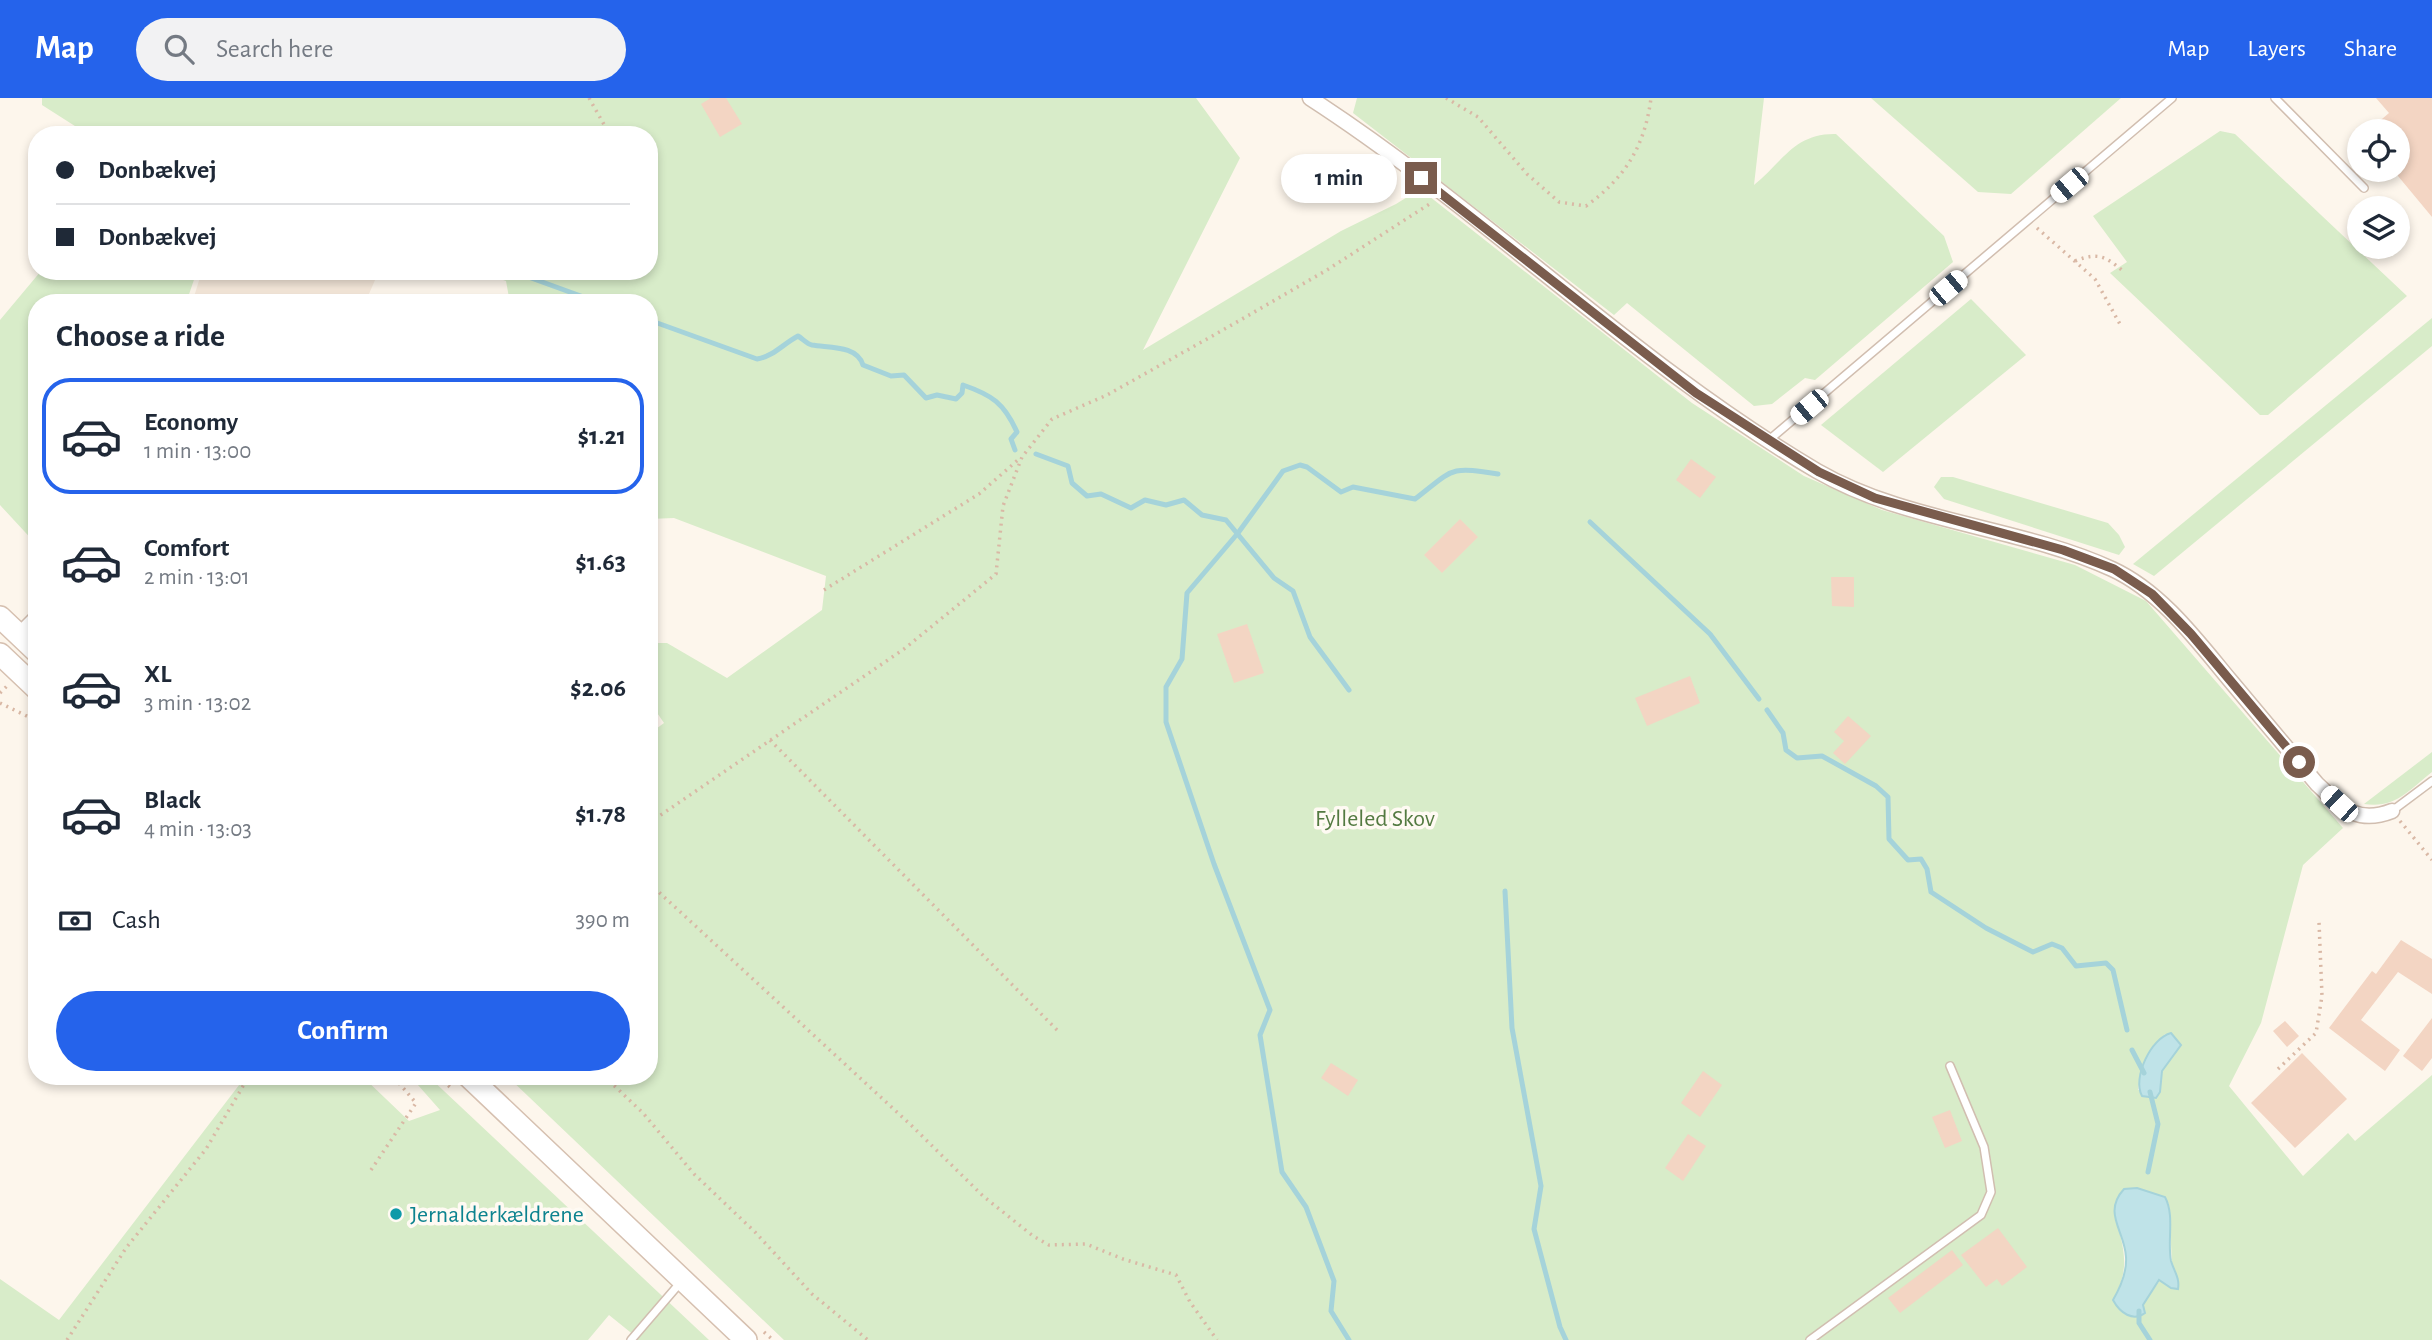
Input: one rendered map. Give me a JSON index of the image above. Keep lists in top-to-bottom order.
{
  "parks": ["Fylleled Skov"],
  "places": ["Jernalderkældrene"],
  "page": {
    "header": "Map",
    "search": "Search here",
    "nav": ["Map", "Layers", "Share"],
    "banner": ["Donbækvej", "Donbækvej"],
    "bubble": "1 min",
    "heading": "Choose a ride",
    "list": [
      {
        "name": "Economy",
        "note": "1 min · 13:00",
        "value": "$1.21"
      },
      {
        "name": "Comfort",
        "note": "2 min · 13:01",
        "value": "$1.63"
      },
      {
        "name": "XL",
        "note": "3 min · 13:02",
        "value": "$2.06"
      },
      {
        "name": "Black",
        "note": "4 min · 13:03",
        "value": "$1.78"
      }
    ],
    "pay": ["Cash", "390 m"],
    "buttons": "Confirm"
  }
}
